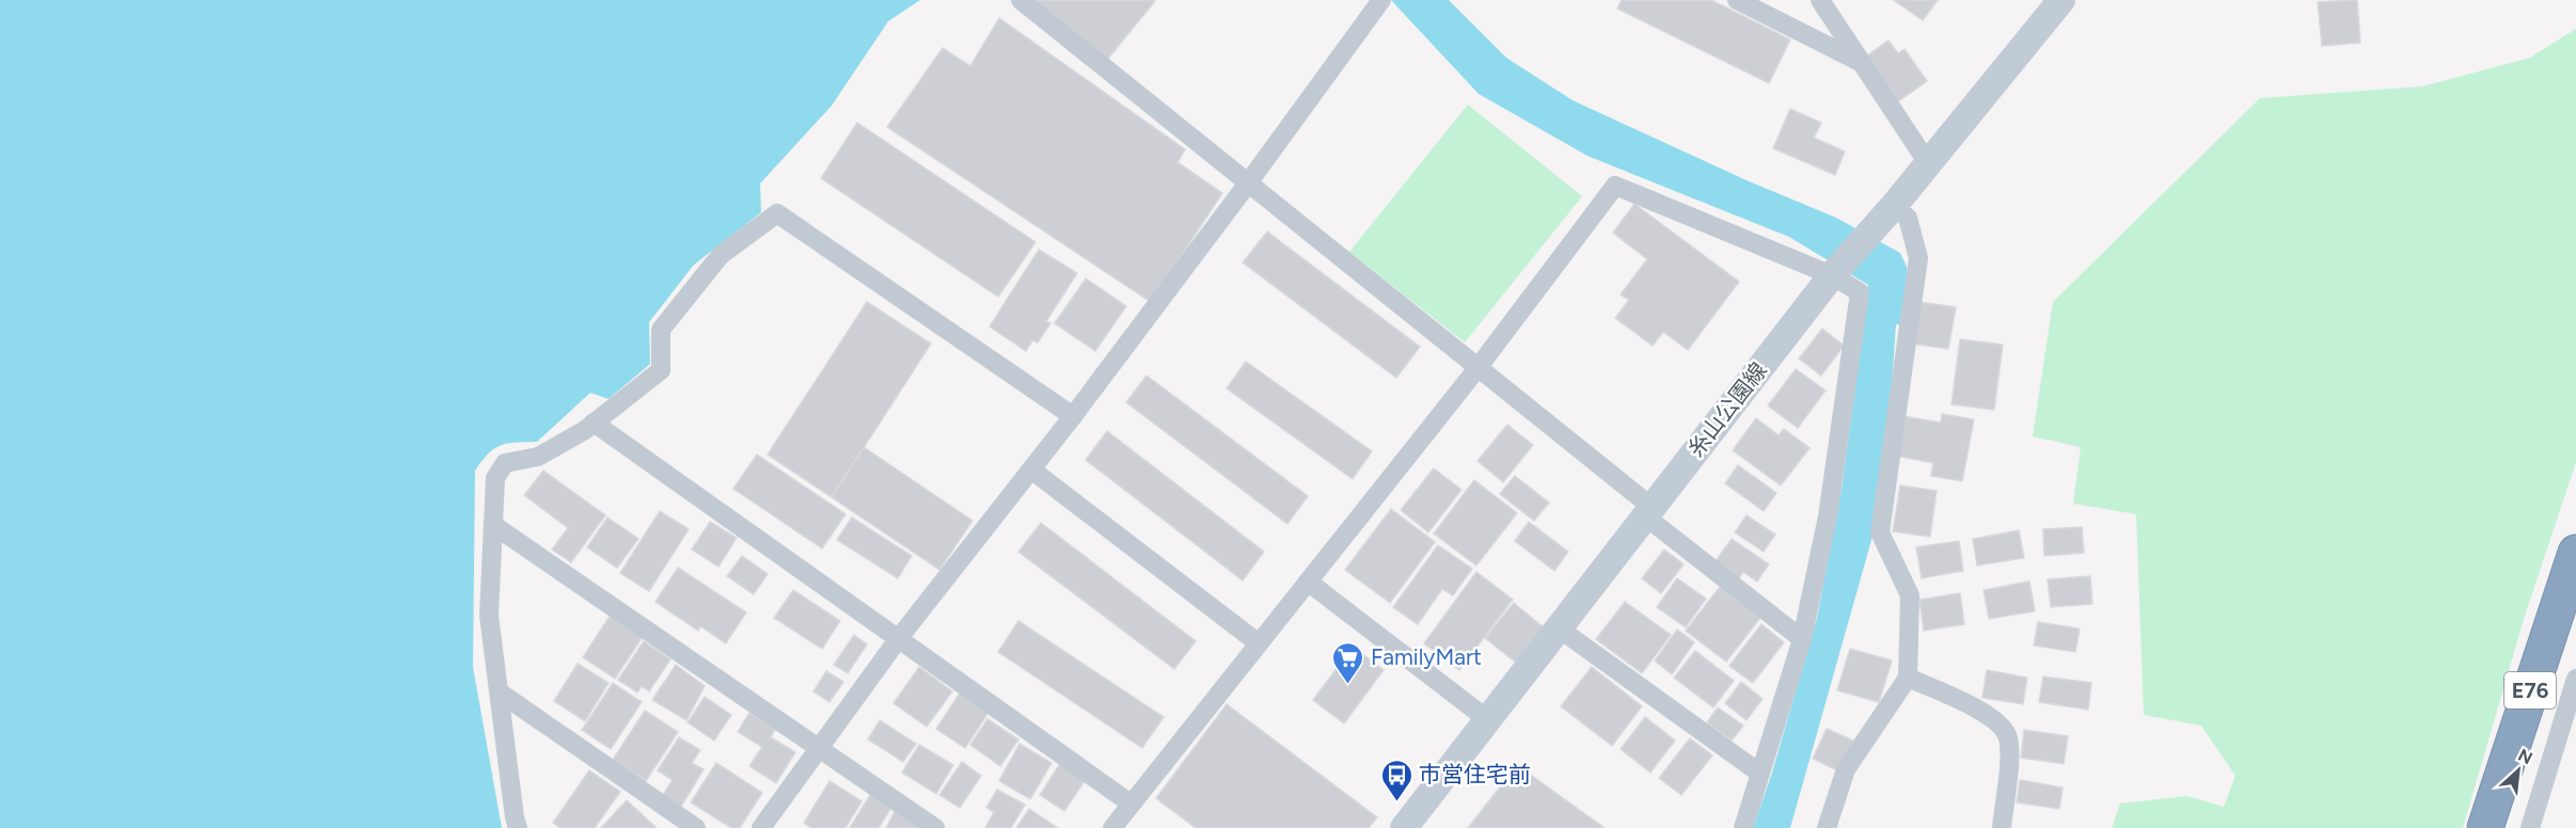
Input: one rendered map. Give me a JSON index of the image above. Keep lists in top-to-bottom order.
{
  "streets": {
    "highway": ["E76"],
    "main road": ["糸山公園線"]
  },
  "places": {
    "supermarket": ["FamilyMart"],
    "bus stop": ["市営住宅前"]
  },
  "north": "top right"
}
